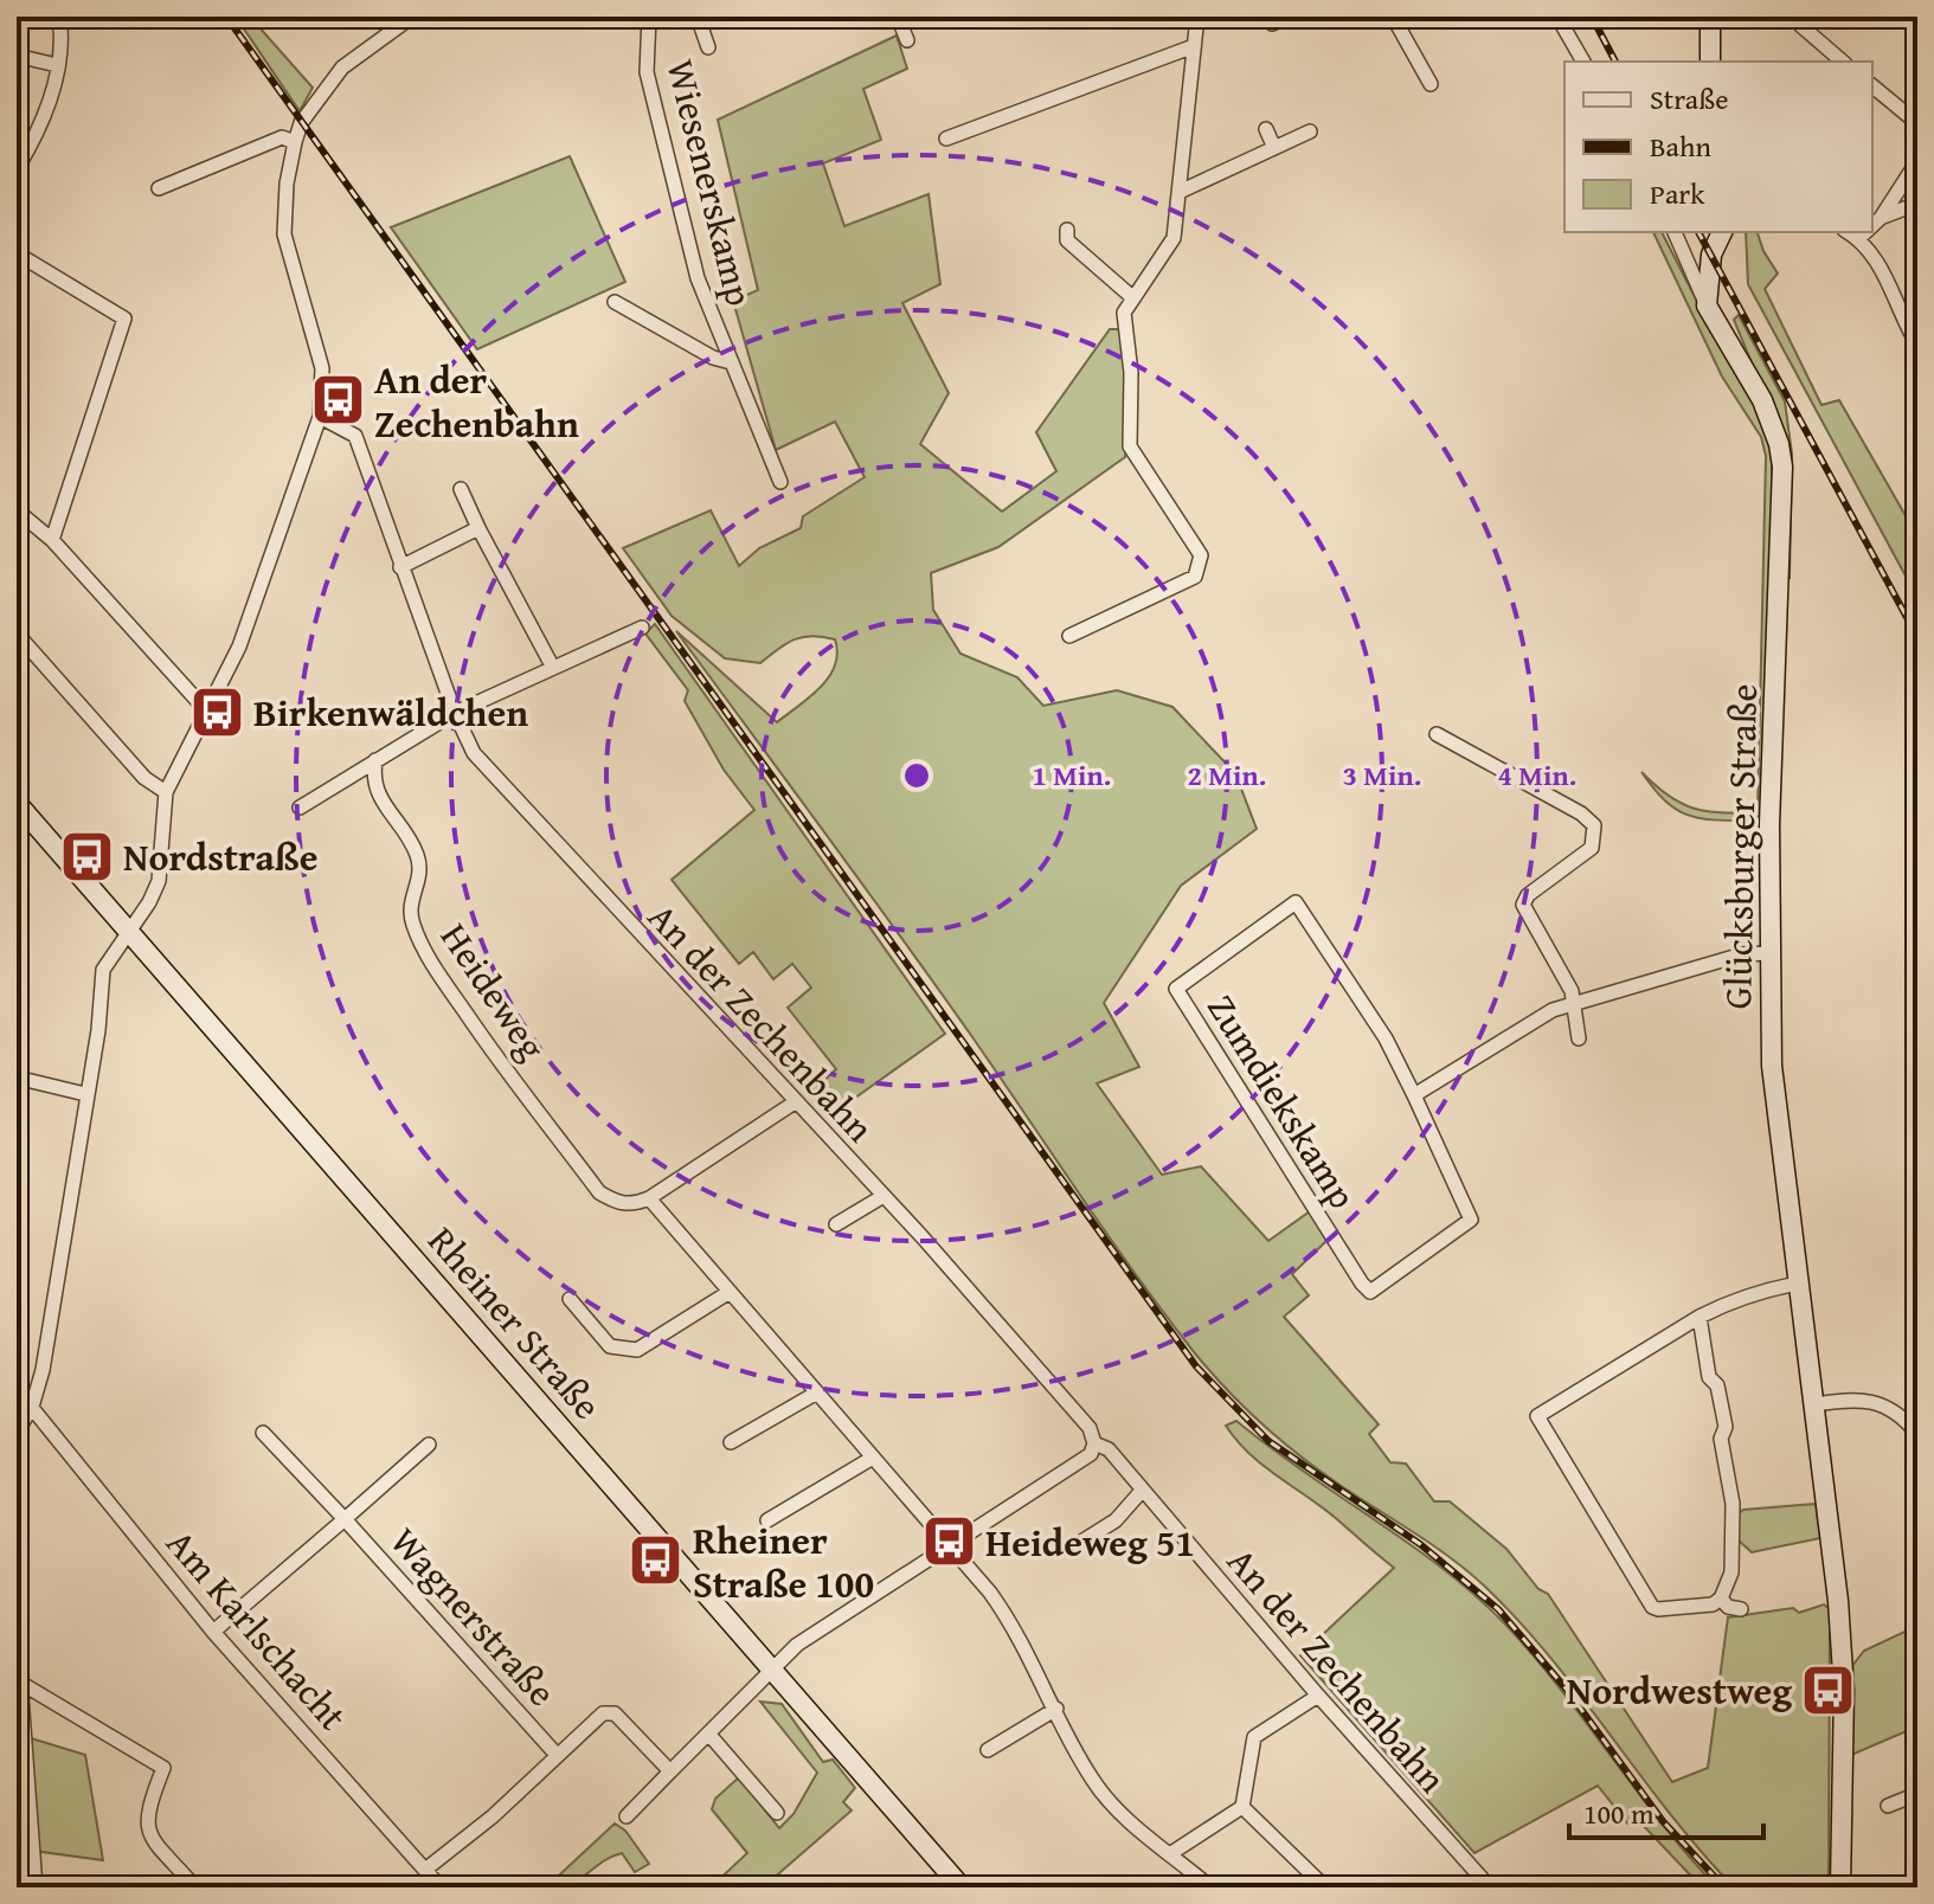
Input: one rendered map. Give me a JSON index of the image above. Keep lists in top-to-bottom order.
{
  "streets": {
    "main road": ["Glücksburger Straße", "Rheiner Straße"],
    "street": [
      "Wiesenerskamp",
      "Heideweg",
      "An der Zechenbahn",
      "Zumdiekskamp",
      "Wagnerstraße",
      "Am Karlschacht"
    ]
  },
  "crossings": [
    ["Wagnerstraße", "Am Karlschacht"]
  ],
  "places": {
    "bus stop": [
      "An der Zechenbahn",
      "Birkenwäldchen",
      "Nordstraße",
      "Heideweg 51",
      "Rheiner Straße 100",
      "Nordwestweg"
    ]
  },
  "legend": ["Straße", "Bahn", "Park"],
  "scale_bar": "100 m",
  "rings": [
    "1 Min.",
    "2 Min.",
    "3 Min.",
    "4 Min."
  ]
}
